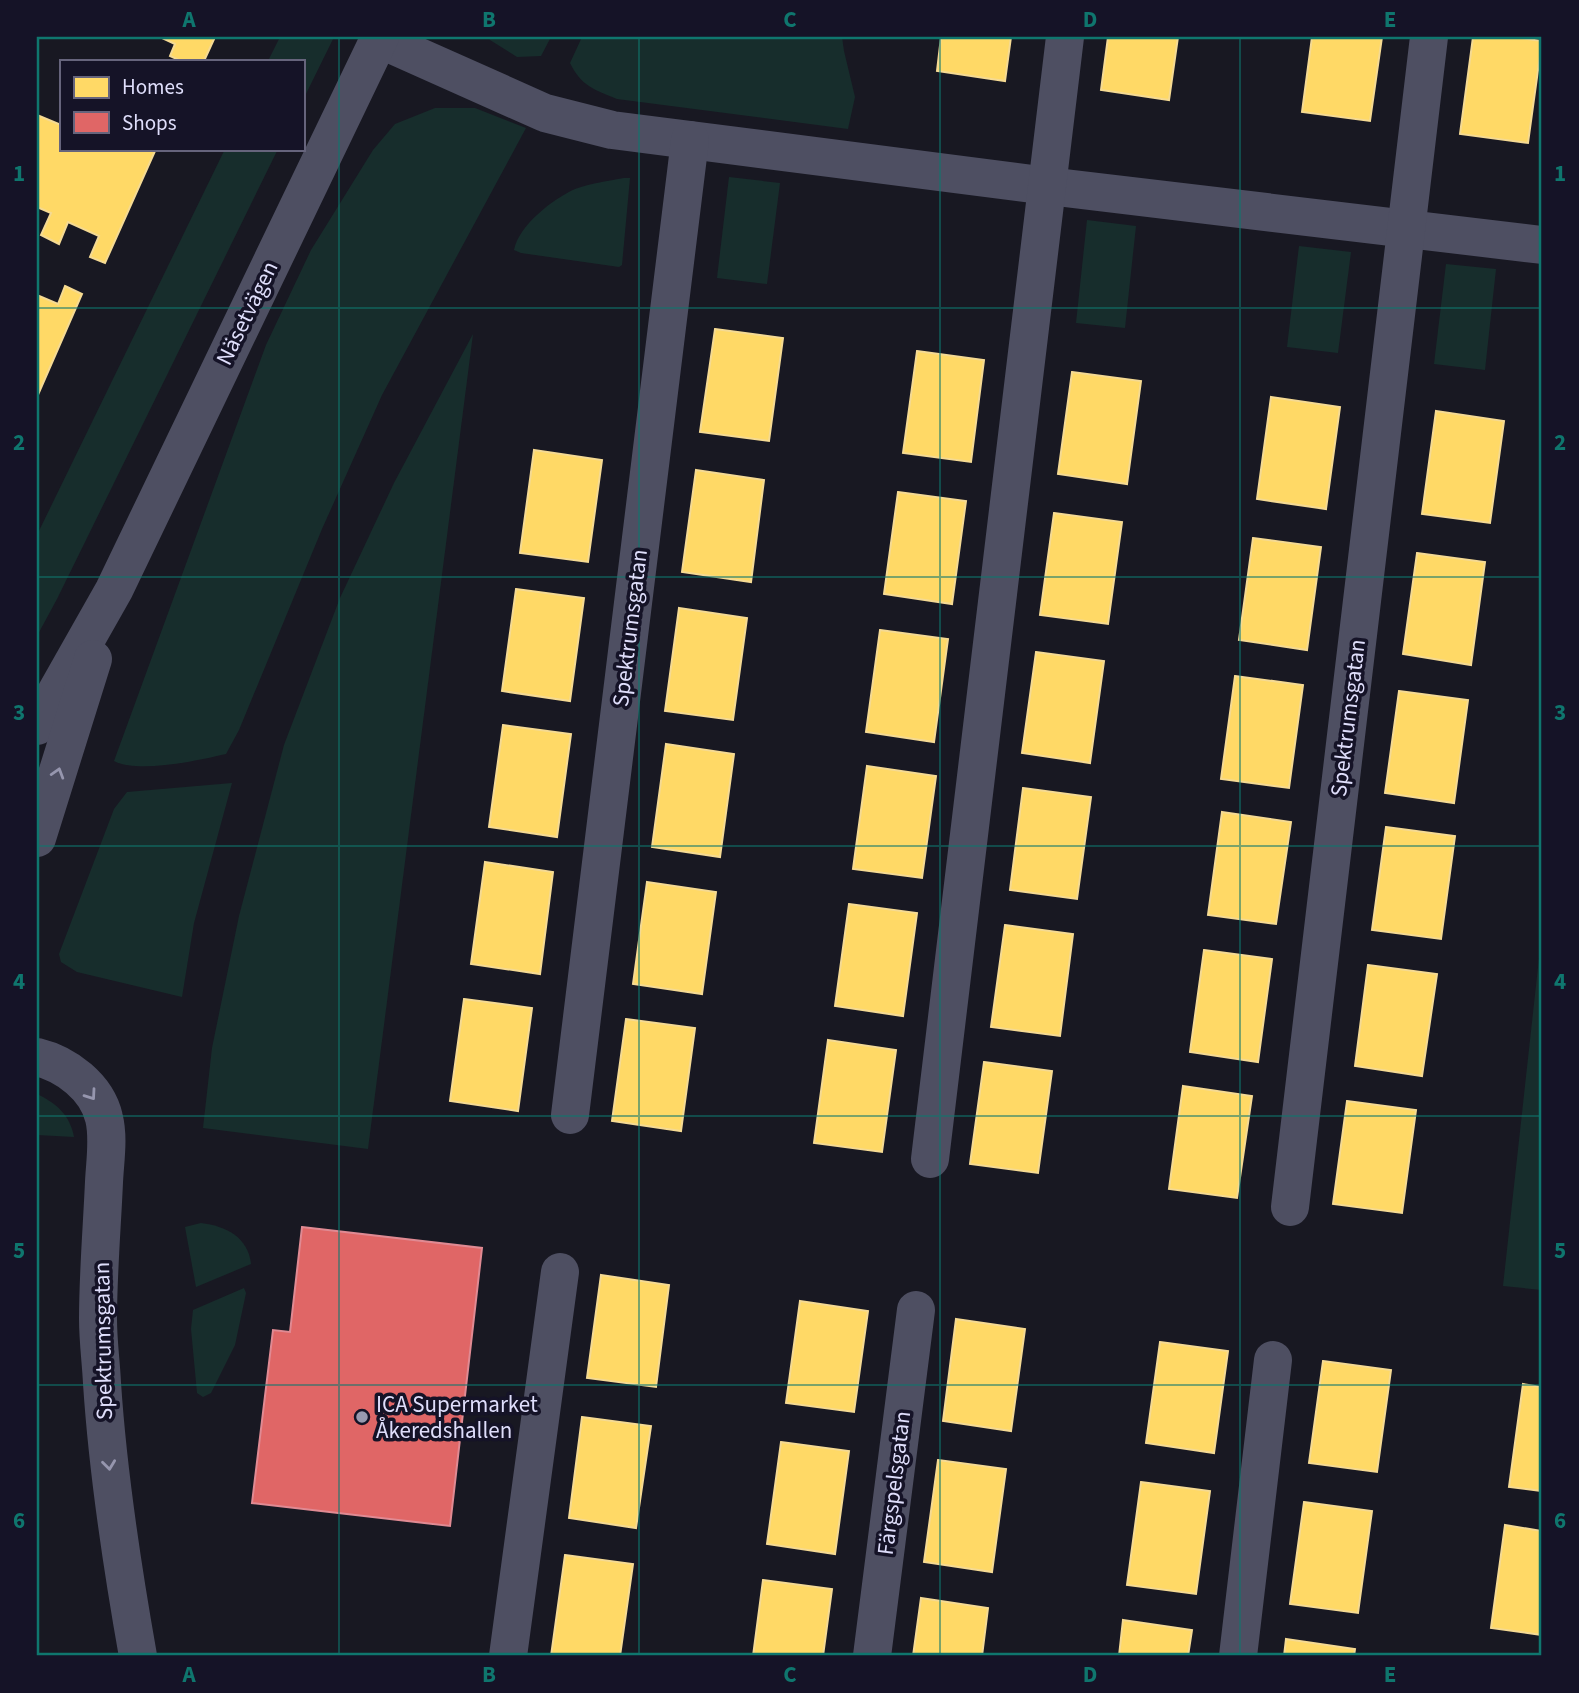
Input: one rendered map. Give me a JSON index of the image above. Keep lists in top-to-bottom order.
{
  "streets": {
    "street": ["Näsetvägen", "Spektrumsgatan", "Färgspelsgatan"]
  },
  "places": ["ICA Supermarket Åkeredshallen"],
  "legend": ["Homes", "Shops"],
  "grid": {
    "columns": [
      "A",
      "B",
      "C",
      "D",
      "E"
    ],
    "rows": [
      "1",
      "2",
      "3",
      "4",
      "5",
      "6"
    ]
  }
}
